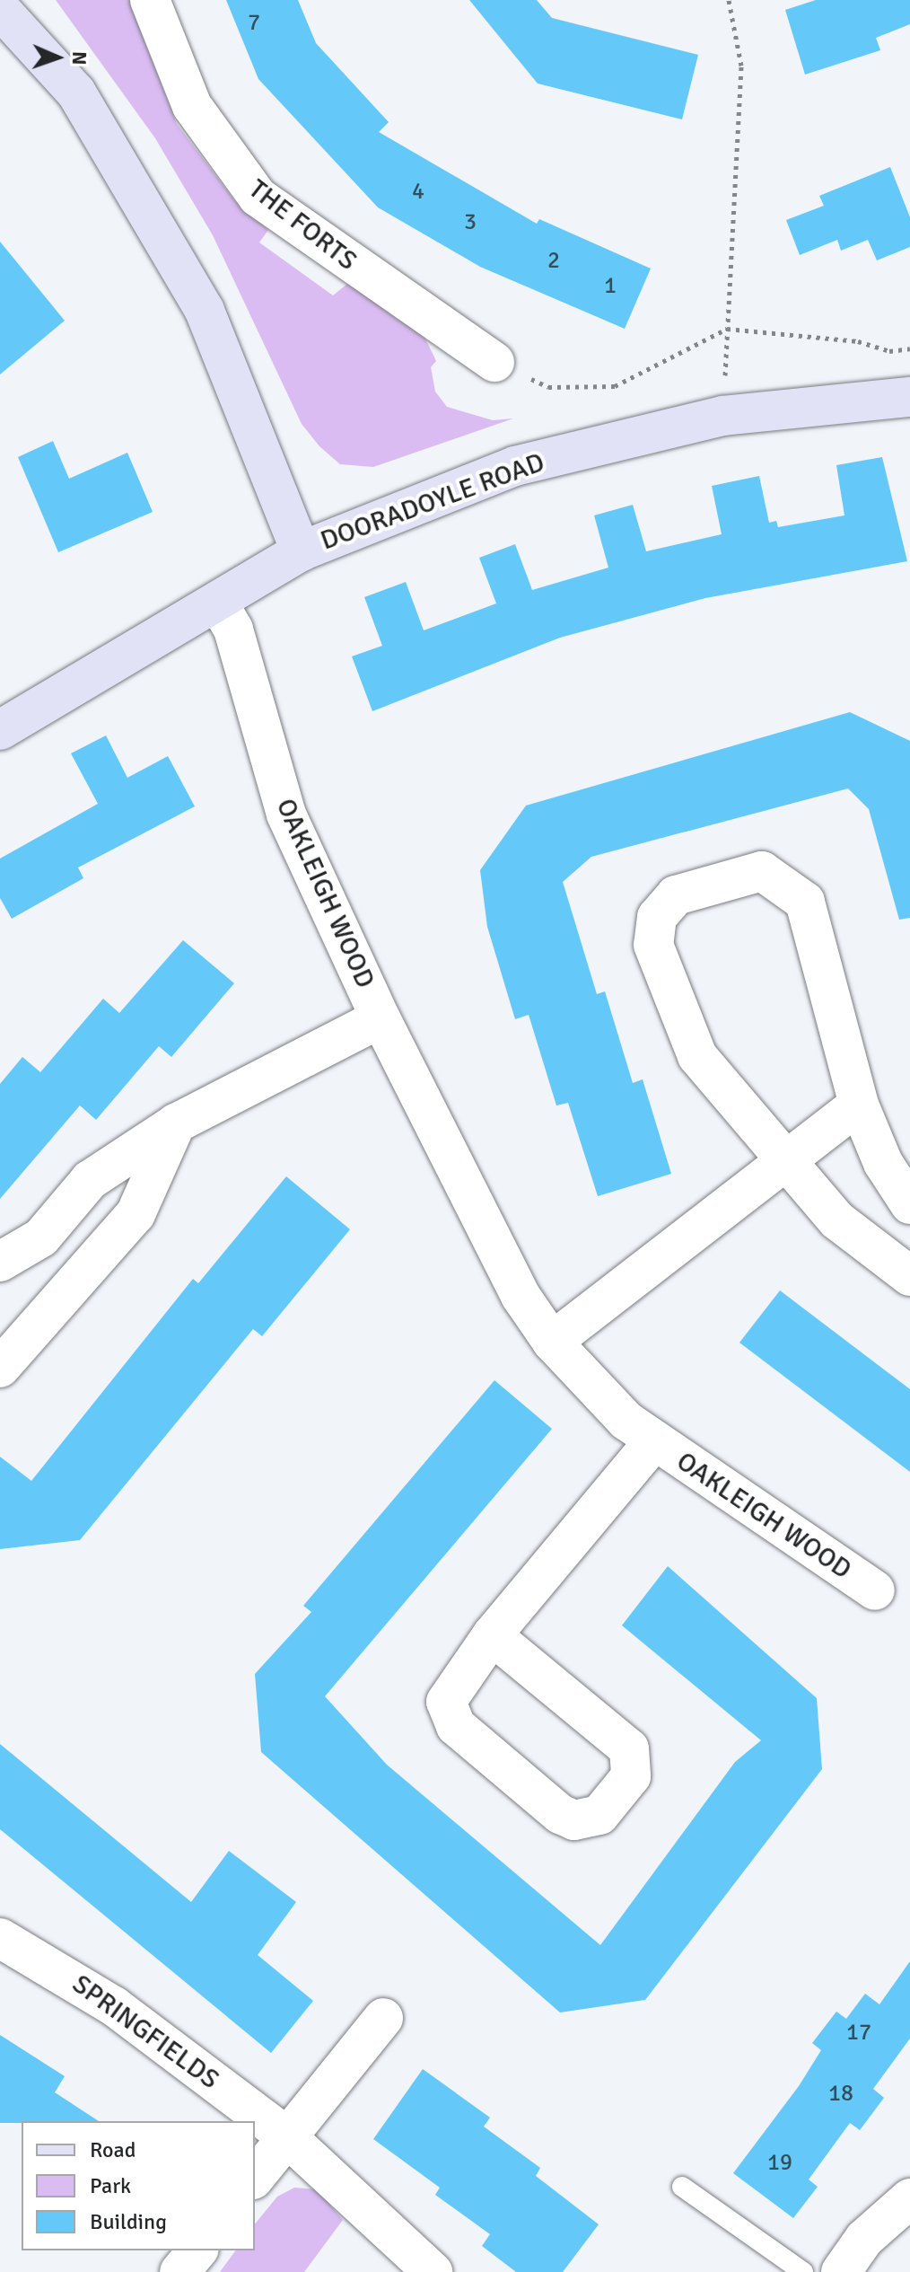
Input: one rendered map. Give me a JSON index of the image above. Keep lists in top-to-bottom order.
{
  "streets": {
    "street": [
      "THE FORTS",
      "DOORADOYLE ROAD",
      "OAKLEIGH WOOD",
      "SPRINGFIELDS"
    ]
  },
  "crossings": [
    ["DOORADOYLE ROAD", "OAKLEIGH WOOD"]
  ],
  "house_numbers": [
    "7",
    "4",
    "3",
    "2",
    "1",
    "17",
    "18",
    "19"
  ],
  "legend": ["Road", "Park", "Building"],
  "north": "right"
}
